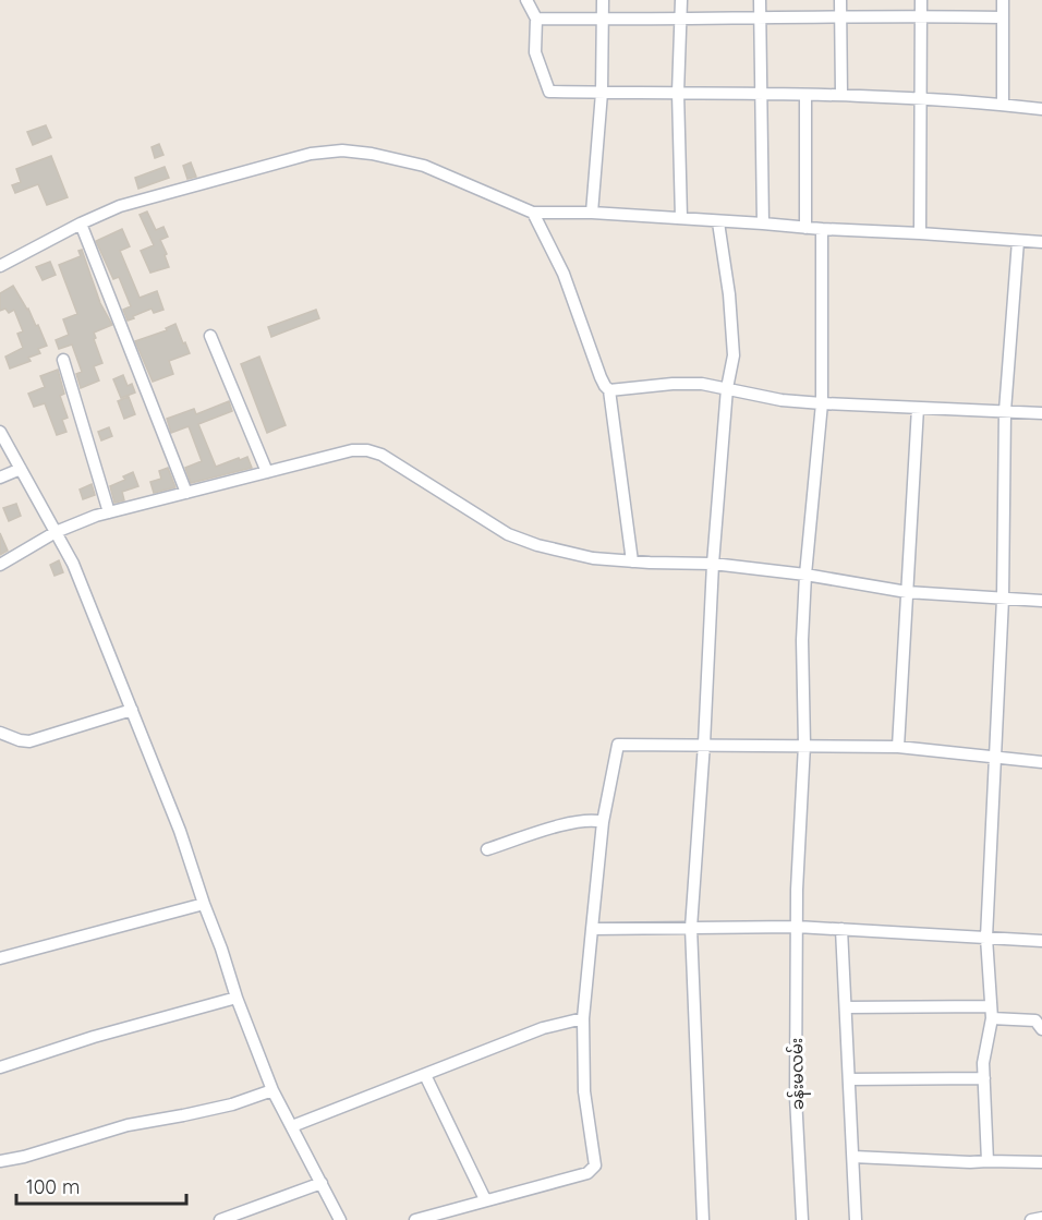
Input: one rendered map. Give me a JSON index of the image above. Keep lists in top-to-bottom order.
{
  "streets": {
    "street": ["ခန်းမလမ်း"]
  },
  "scale_bar": "100 m"
}
